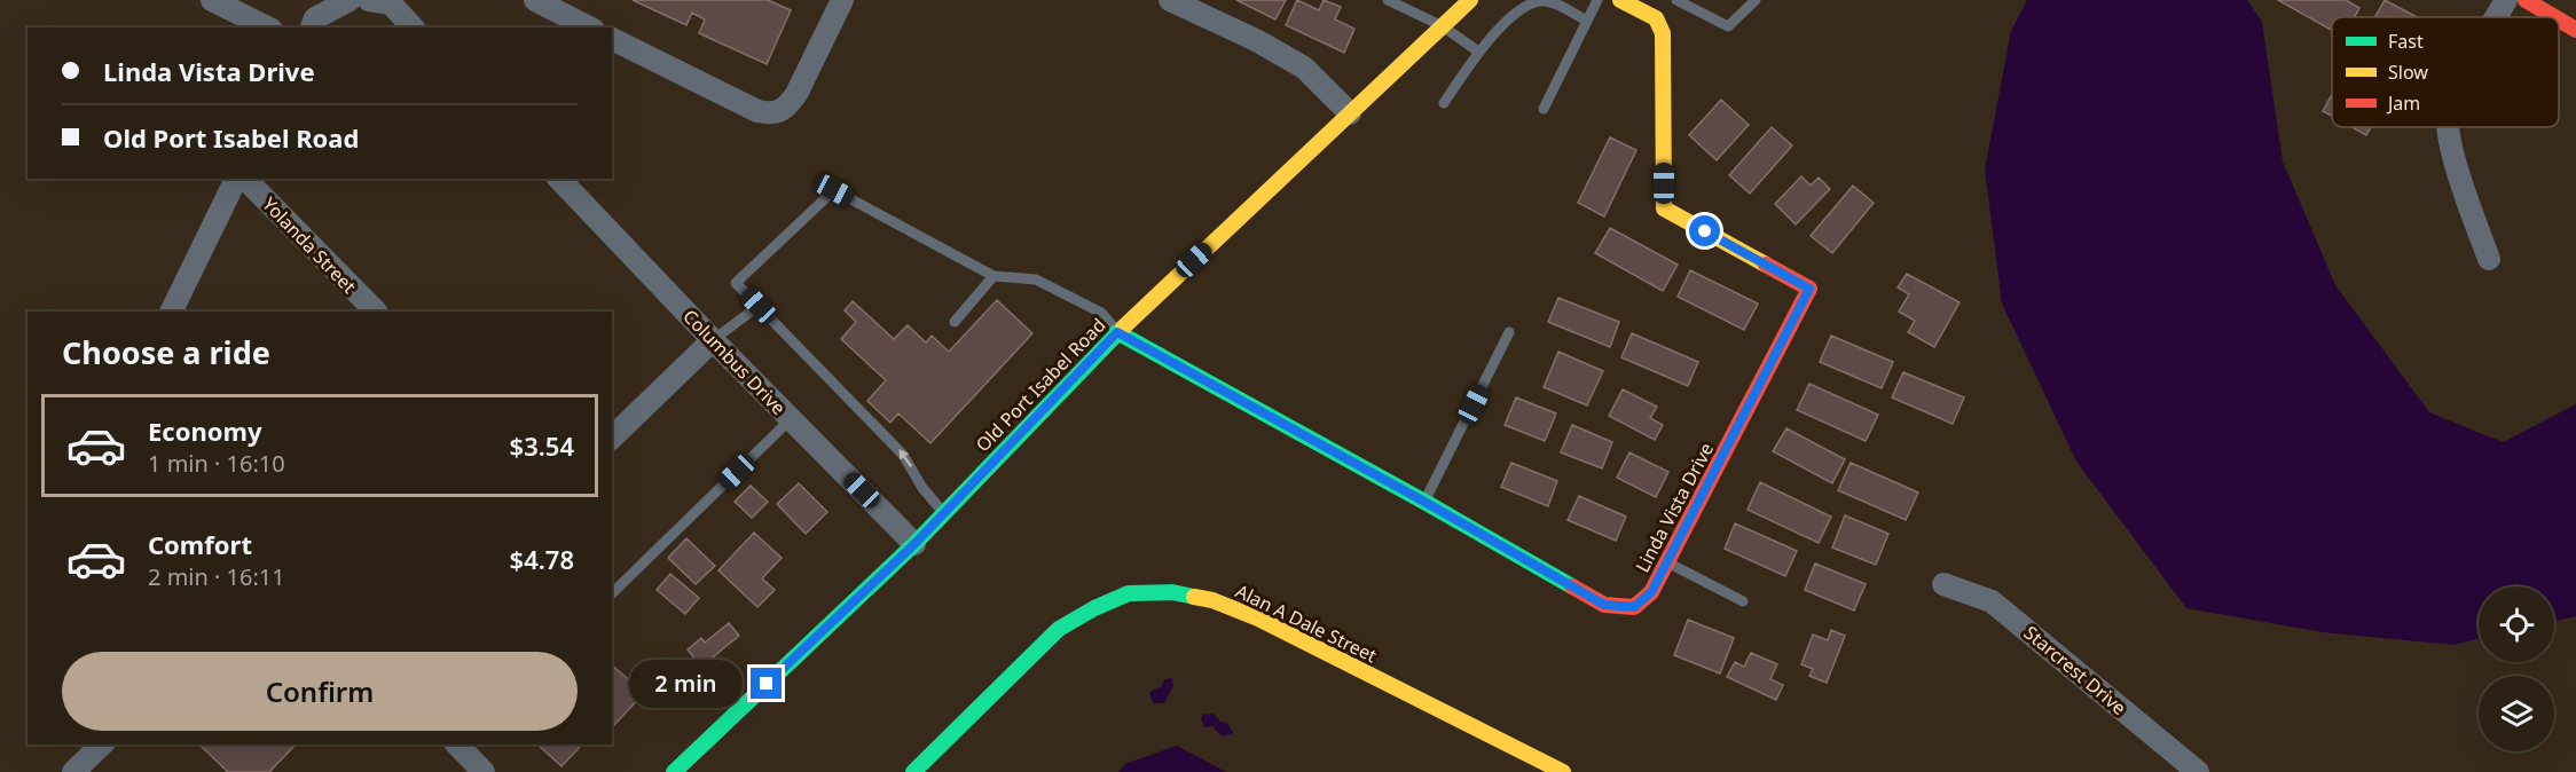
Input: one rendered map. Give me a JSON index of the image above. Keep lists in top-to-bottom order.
{
  "streets": {
    "street": [
      "Yolanda Street",
      "Columbus Drive",
      "Old Port Isabel Road",
      "Linda Vista Drive",
      "Alan A Dale Street",
      "Starcrest Drive"
    ]
  },
  "crossings": [
    ["Columbus Drive", "Old Port Isabel Road"],
    ["Old Port Isabel Road", "Linda Vista Drive"]
  ],
  "legend": ["Fast", "Slow", "Jam"],
  "page": {
    "banner": ["Linda Vista Drive", "Old Port Isabel Road"],
    "heading": "Choose a ride",
    "list": [
      {
        "name": "Economy",
        "note": "1 min · 16:10",
        "value": "$3.54"
      },
      {
        "name": "Comfort",
        "note": "2 min · 16:11",
        "value": "$4.78"
      }
    ],
    "buttons": "Confirm",
    "bubble": "2 min"
  }
}
